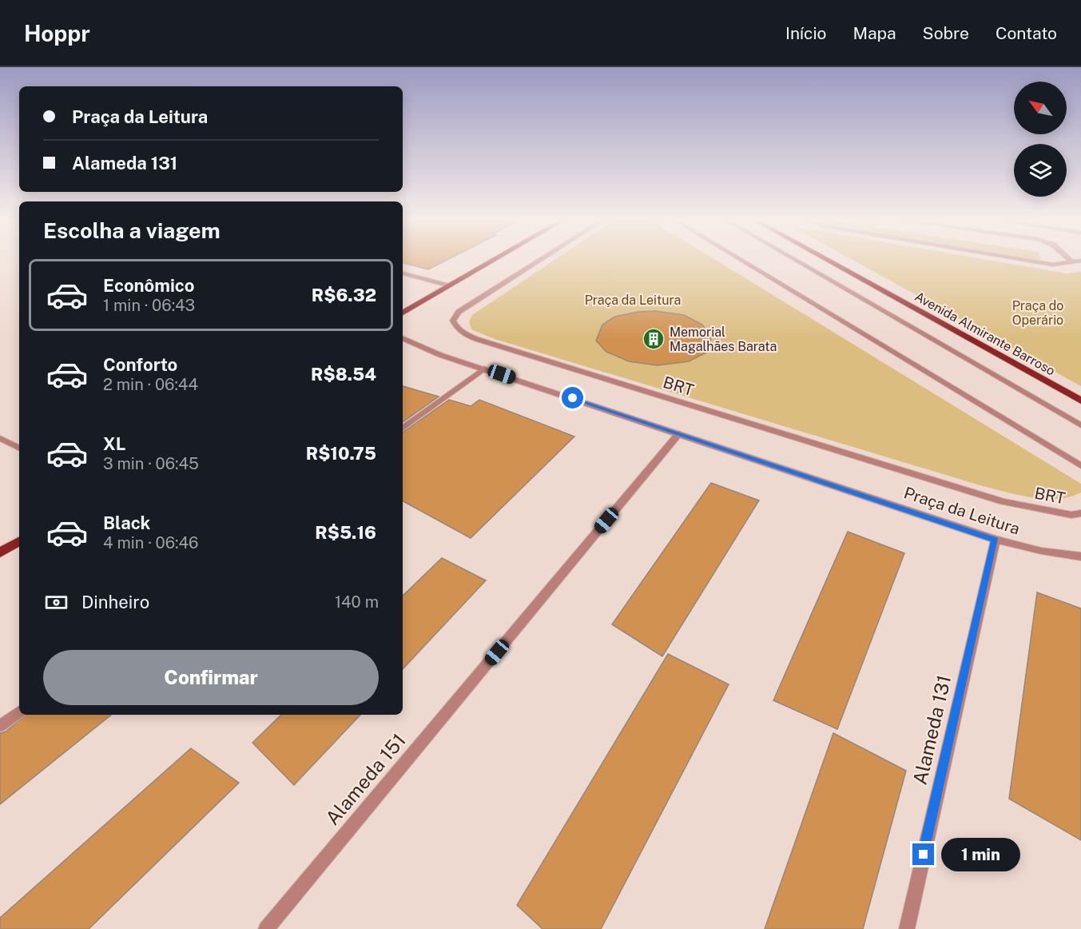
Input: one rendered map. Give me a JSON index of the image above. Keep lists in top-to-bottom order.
{
  "streets": {
    "main road": ["Avenida Almirante Barroso"],
    "street": [
      "BRT",
      "Praça da Leitura",
      "Alameda 131",
      "Alameda 151"
    ]
  },
  "crossings": [
    ["Praça da Leitura", "Alameda 131"],
    ["Praça da Leitura", "Alameda 151"]
  ],
  "parks": ["Praça da Leitura", "Praça do Operário"],
  "places": {
    "building": ["Memorial Magalhães Barata"]
  },
  "north": "top left",
  "page": {
    "header": "Hoppr",
    "nav": [
      "Início",
      "Mapa",
      "Sobre",
      "Contato"
    ],
    "banner": ["Praça da Leitura", "Alameda 131"],
    "heading": "Escolha a viagem",
    "list": [
      {
        "name": "Econômico",
        "note": "1 min · 06:43",
        "value": "R$6.32"
      },
      {
        "name": "Conforto",
        "note": "2 min · 06:44",
        "value": "R$8.54"
      },
      {
        "name": "XL",
        "note": "3 min · 06:45",
        "value": "R$10.75"
      },
      {
        "name": "Black",
        "note": "4 min · 06:46",
        "value": "R$5.16"
      }
    ],
    "pay": ["Dinheiro", "140 m"],
    "buttons": "Confirmar",
    "bubble": "1 min"
  }
}
